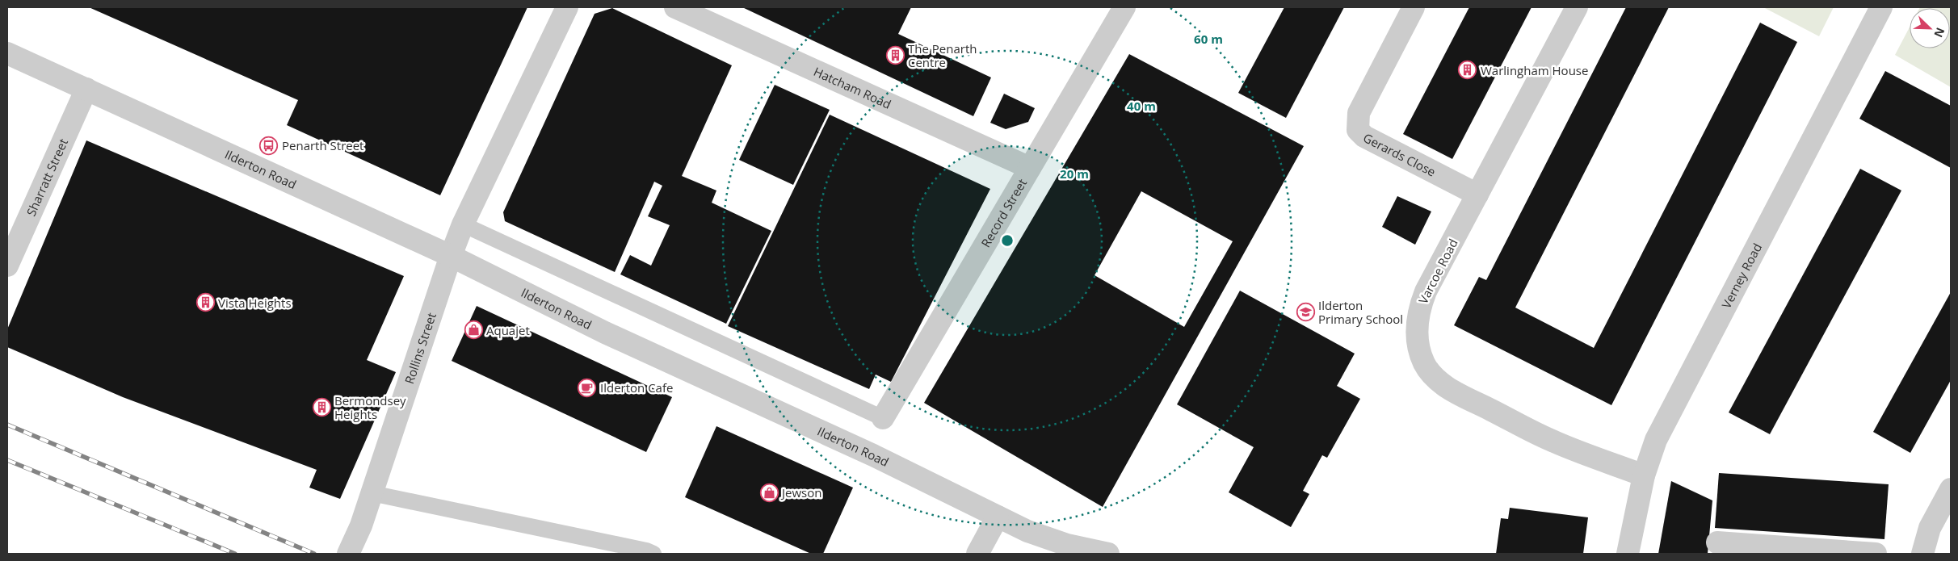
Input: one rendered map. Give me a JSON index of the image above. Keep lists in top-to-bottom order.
{
  "streets": {
    "street": [
      "Hatcham Road",
      "Gerards Close",
      "Ilderton Road",
      "Sharratt Street",
      "Record Street",
      "Varcoe Road",
      "Verney Road",
      "Rollins Street"
    ]
  },
  "crossings": [
    ["Hatcham Road", "Record Street"],
    ["Gerards Close", "Varcoe Road"],
    ["Ilderton Road", "Sharratt Street"],
    ["Ilderton Road", "Rollins Street"],
    ["Varcoe Road", "Verney Road"]
  ],
  "places": {
    "building": [
      "The Penarth Centre",
      "Warlingham House",
      "Vista Heights",
      "Bermondsey Heights"
    ],
    "bus stop": ["Penarth Street"],
    "school or university": ["Ilderton Primary School"],
    "shop": ["Aquajet", "Jewson"],
    "cafe": ["Ilderton Cafe"]
  },
  "north": "bottom right",
  "rings": ["60 m", "40 m", "20 m"]
}
